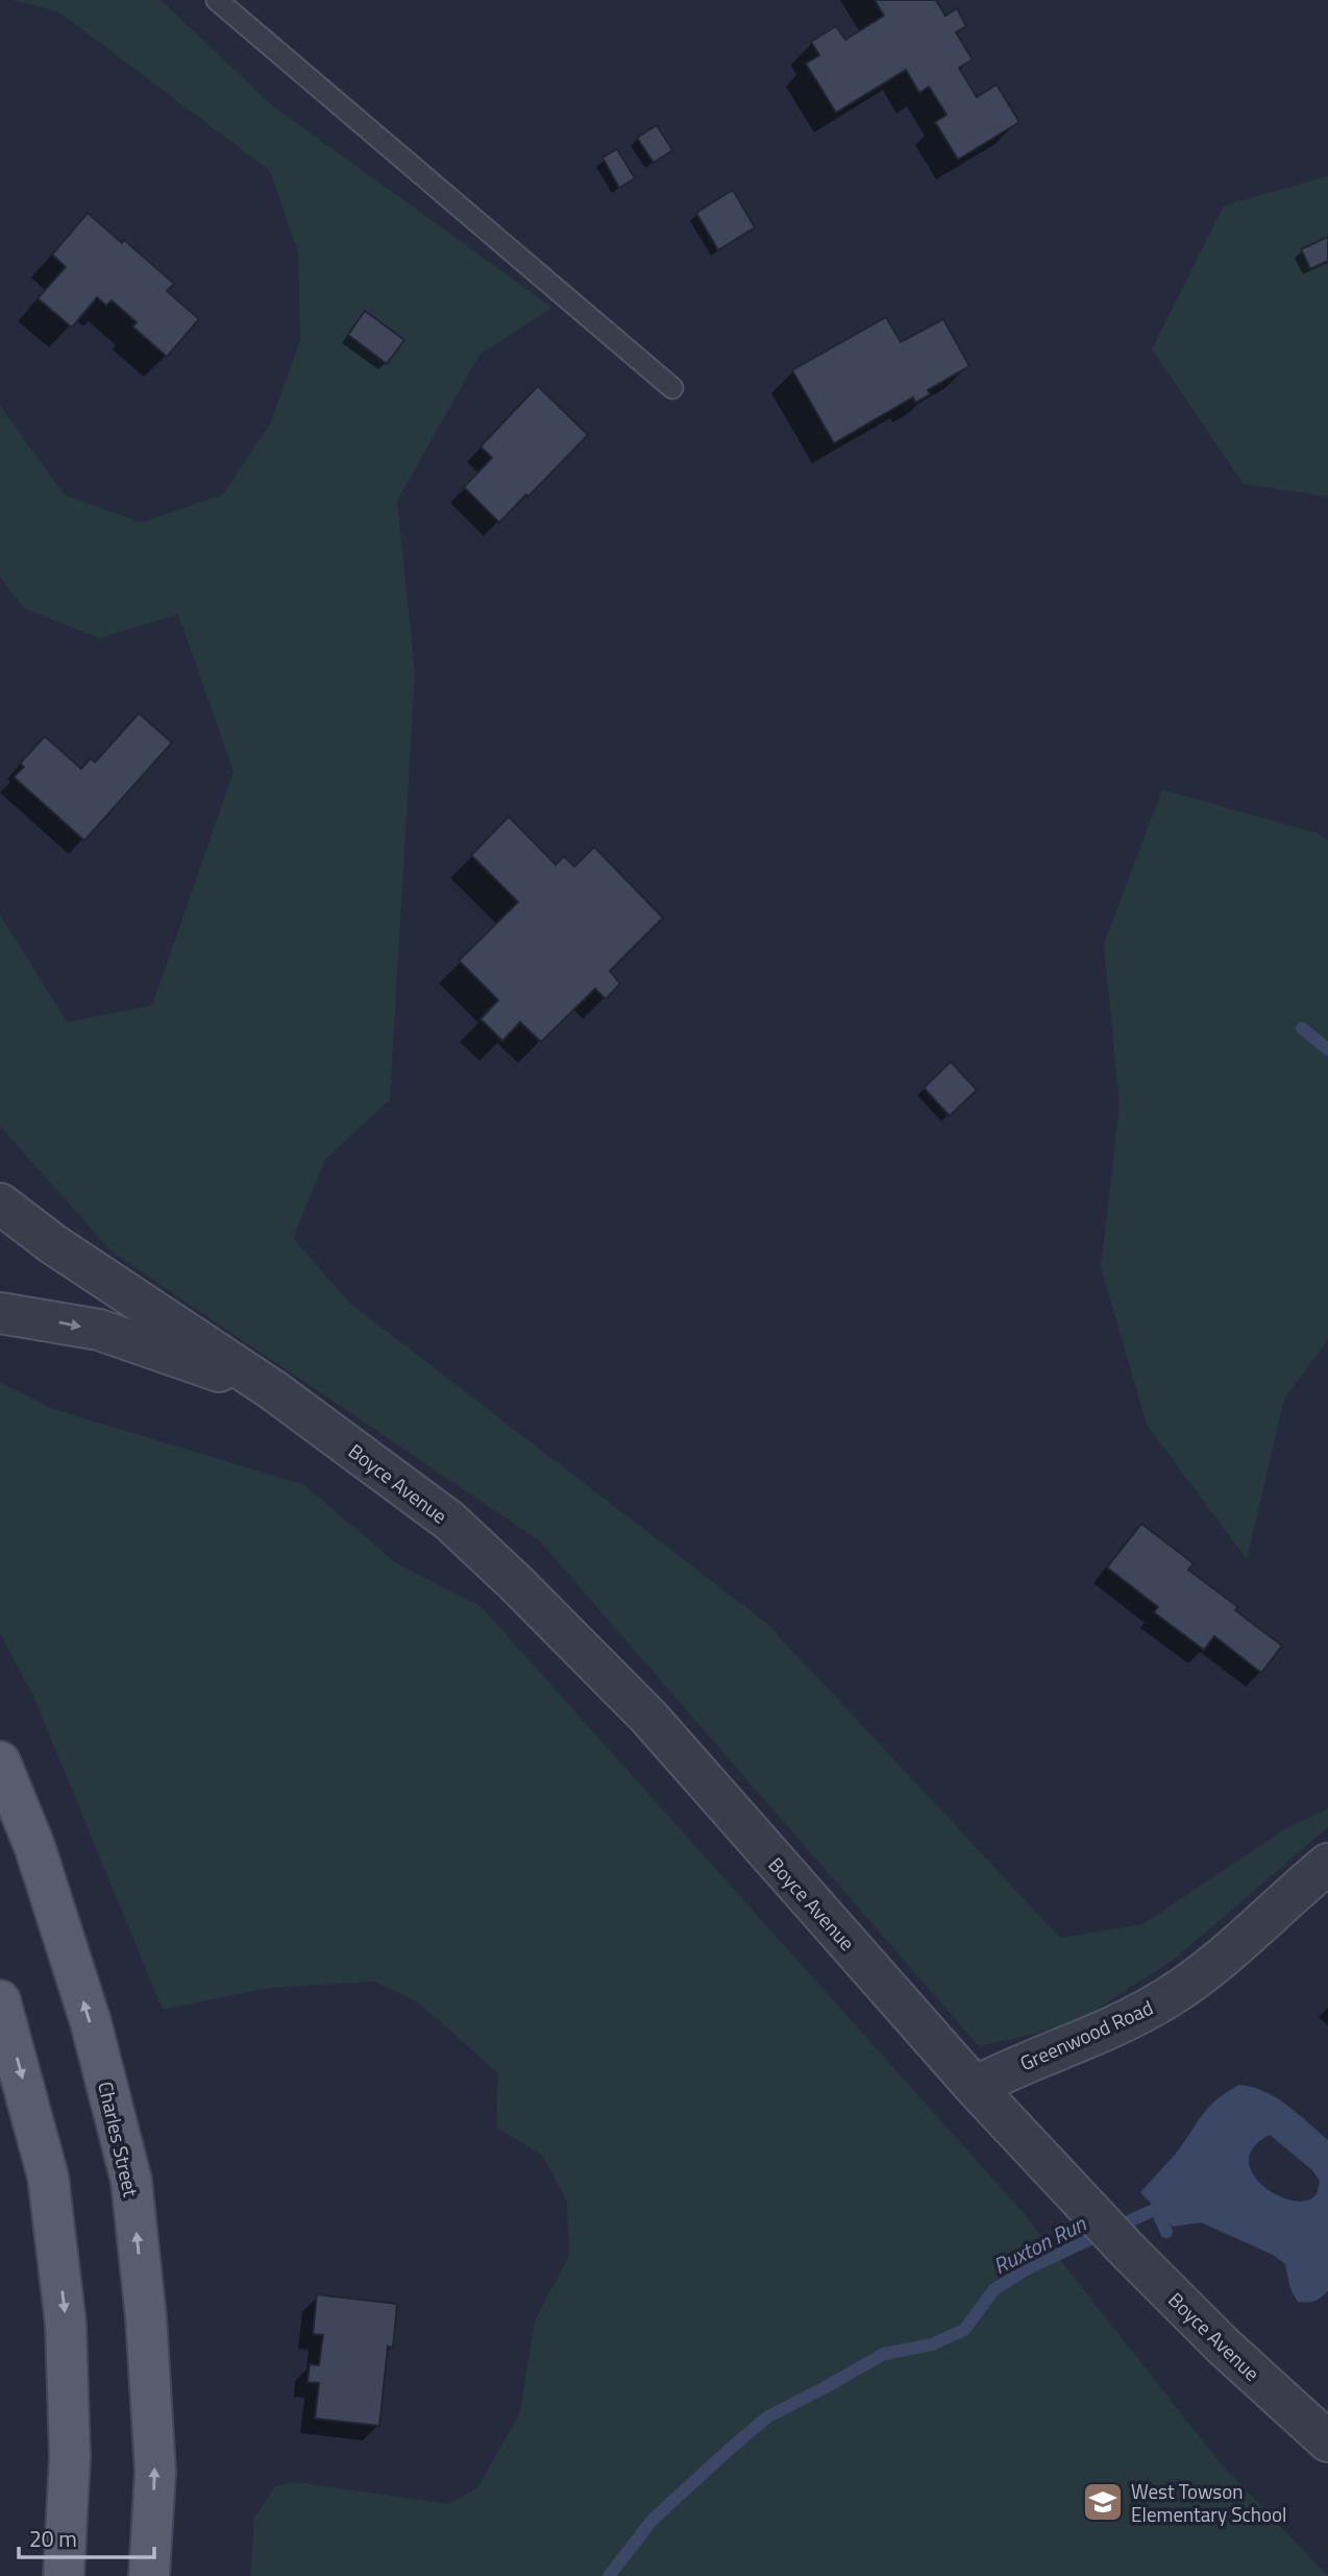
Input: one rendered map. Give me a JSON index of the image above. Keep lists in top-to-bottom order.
{
  "streets": {
    "main road": ["Charles Street"],
    "street": ["Boyce Avenue", "Greenwood Road"]
  },
  "crossings": [
    ["Boyce Avenue", "Greenwood Road"]
  ],
  "water": ["Ruxton Run"],
  "places": {
    "school or university": ["West Towson Elementary School"]
  },
  "scale_bar": "20 m"
}
